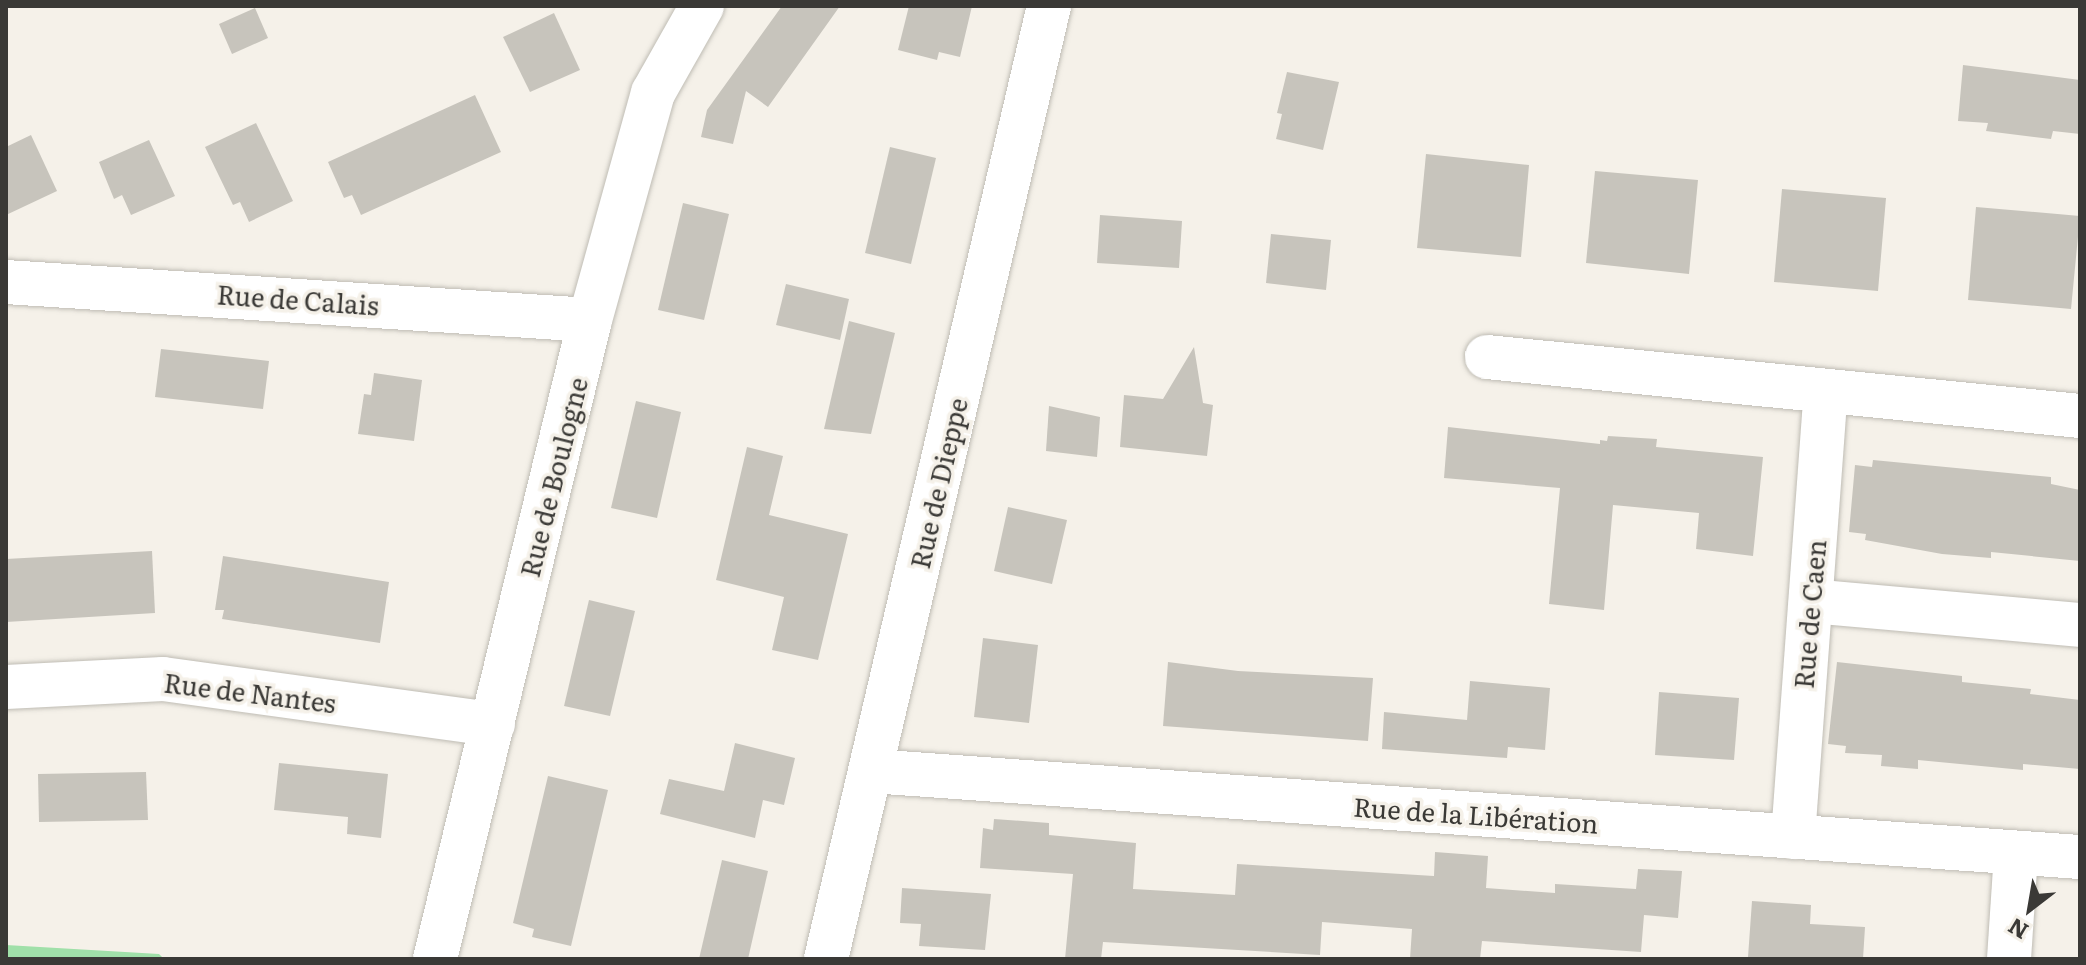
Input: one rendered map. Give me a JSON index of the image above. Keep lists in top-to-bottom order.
{
  "streets": {
    "street": [
      "Rue de Calais",
      "Rue de Boulogne",
      "Rue de Dieppe",
      "Rue de Caen",
      "Rue de Nantes",
      "Rue de la Libération"
    ]
  },
  "crossings": [
    ["Rue de Calais", "Rue de Boulogne"],
    ["Rue de Boulogne", "Rue de Nantes"],
    ["Rue de Dieppe", "Rue de la Libération"],
    ["Rue de Caen", "Rue de la Libération"]
  ],
  "north": "bottom left"
}
